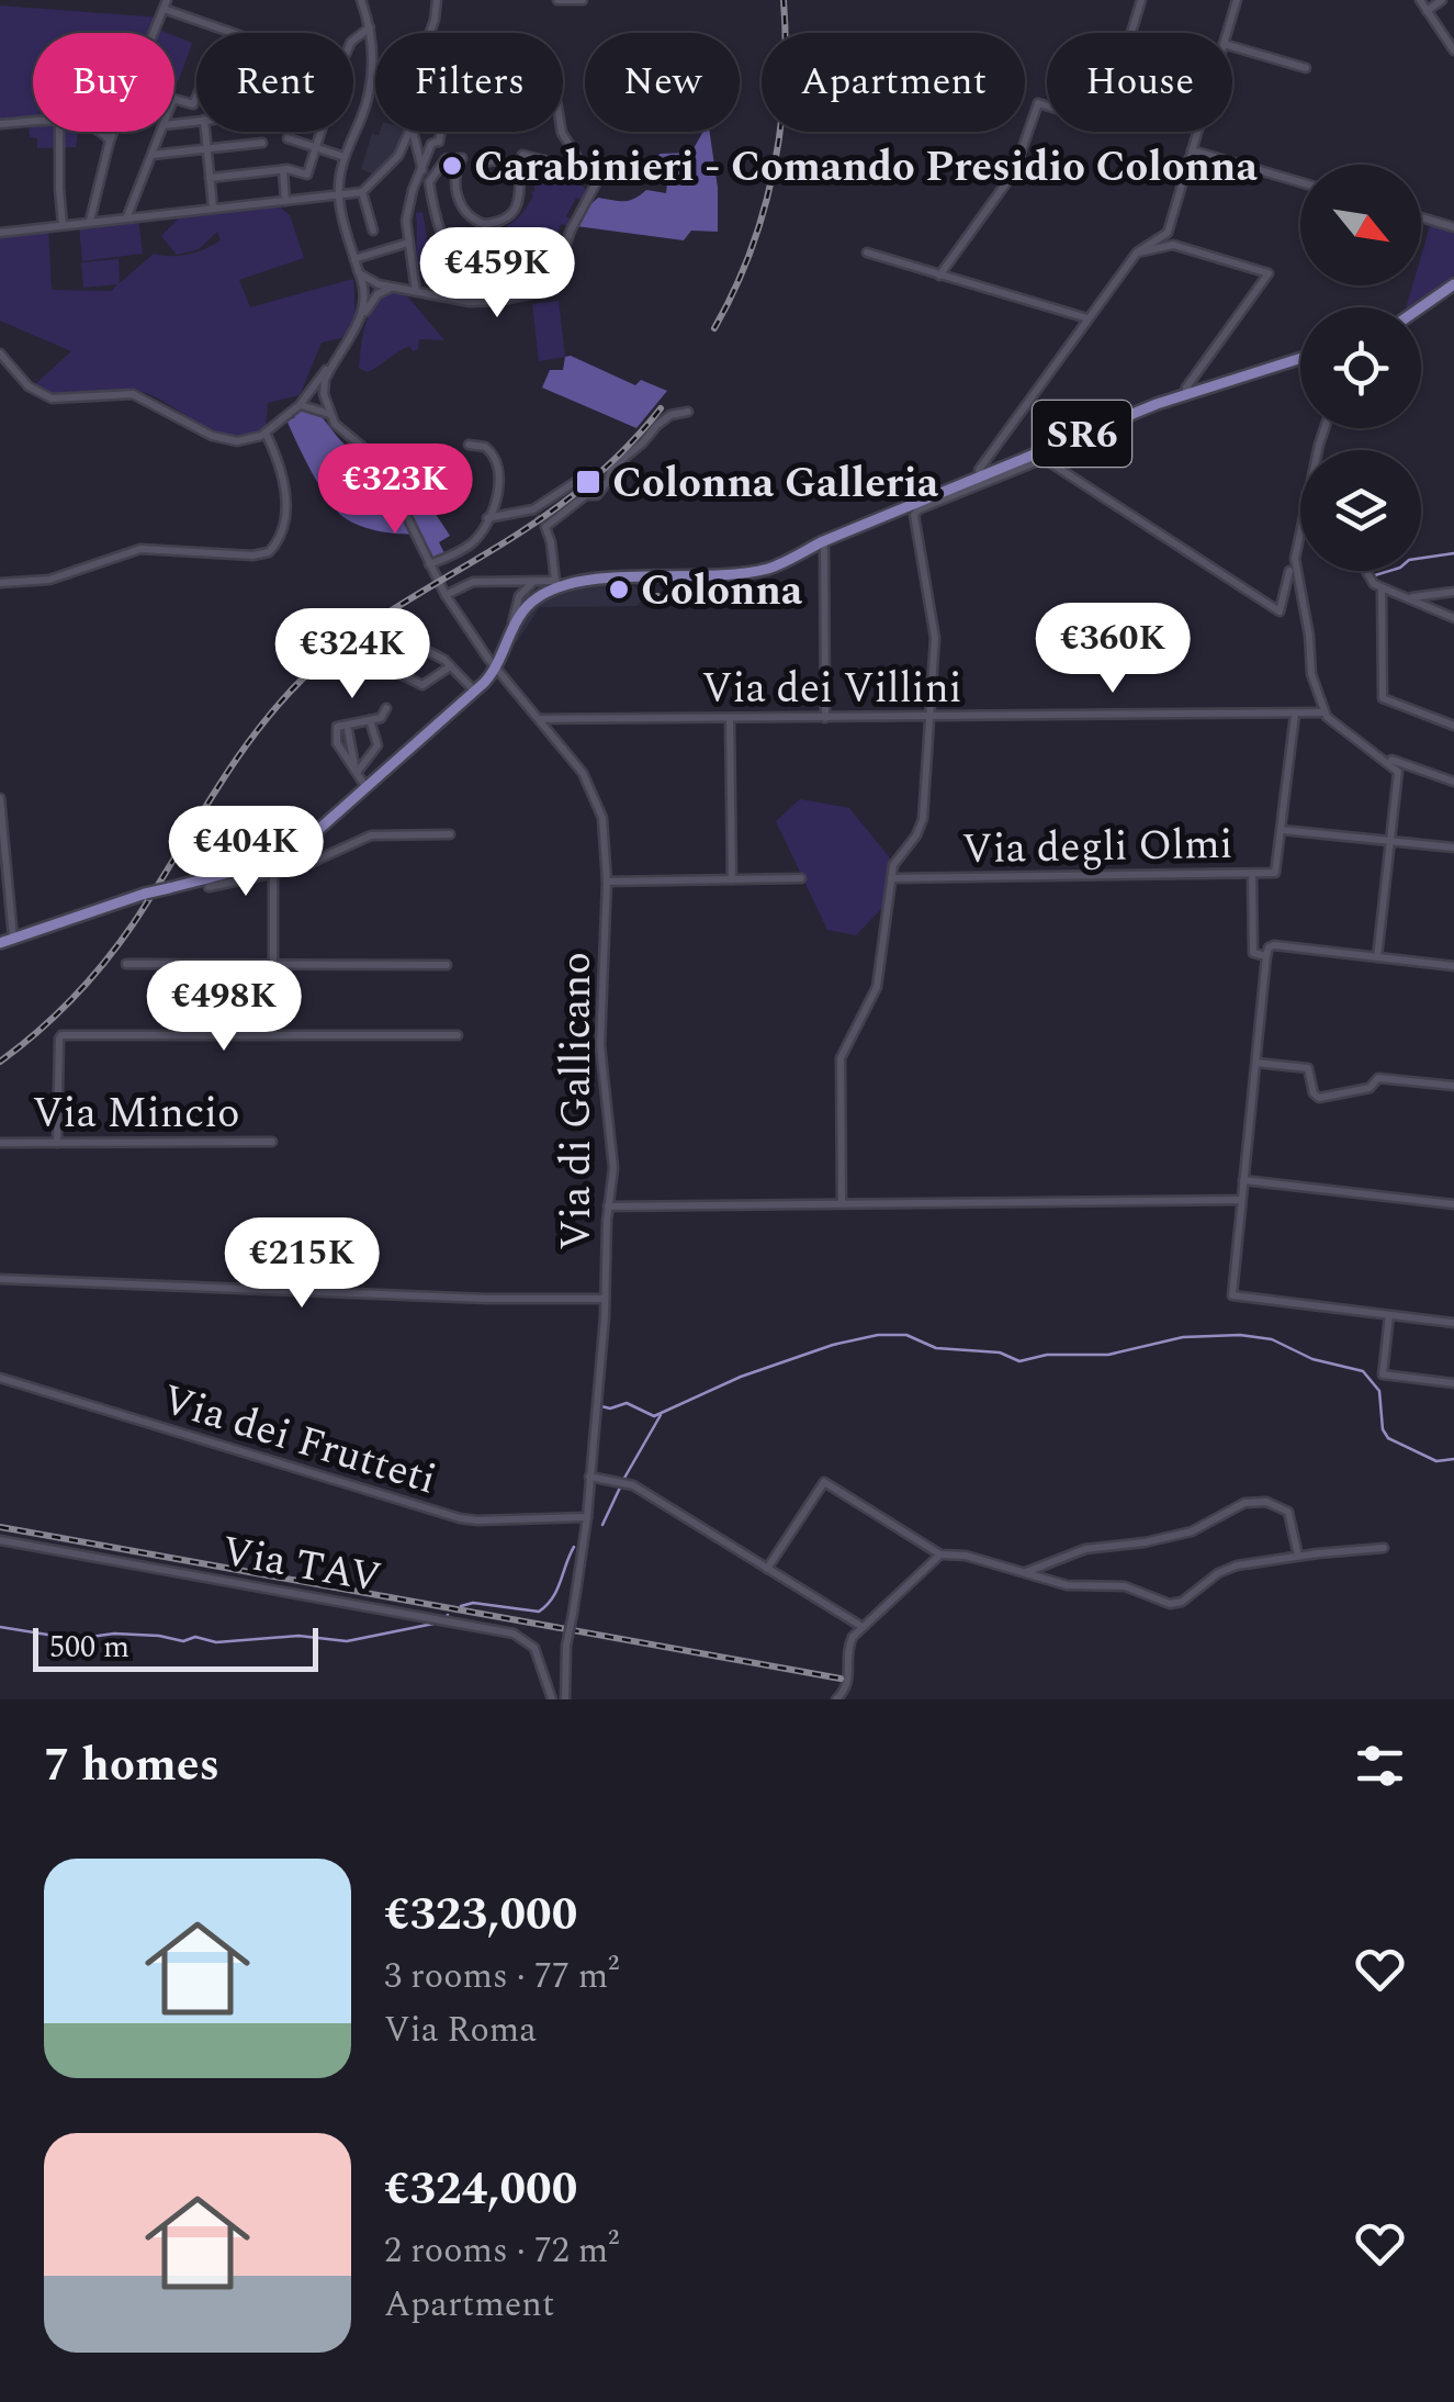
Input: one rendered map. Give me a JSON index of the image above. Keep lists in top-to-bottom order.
{
  "streets": {
    "main road": ["SR6"],
    "street": [
      "Via dei Villini",
      "Via degli Olmi",
      "Via di Gallicano",
      "Via Mincio",
      "Via dei Frutteti",
      "Via TAV"
    ]
  },
  "crossings": [
    ["Via dei Villini", "Via degli Olmi"],
    ["Via dei Villini", "Via di Gallicano"],
    ["Via di Gallicano", "Via dei Frutteti"]
  ],
  "places": {
    "other": ["Carabinieri - Comando Presidio Colonna", "Colonna"],
    "transit": ["Colonna Galleria"]
  },
  "scale_bar": "500 m",
  "north": "bottom right",
  "page": {
    "chip": [
      "Buy",
      "Rent",
      "Filters",
      "New",
      "Apartment",
      "House"
    ],
    "price": [
      "€459K",
      "€323K",
      "€360K",
      "€324K",
      "€404K",
      "€498K",
      "€215K"
    ],
    "scale": "500 m",
    "heading": "7 homes",
    "list": [
      {
        "name": "€323,000",
        "note": "3 rooms · 77 m² · Via Roma"
      },
      {
        "name": "€324,000",
        "note": "2 rooms · 72 m² · Apartment"
      }
    ]
  }
}
